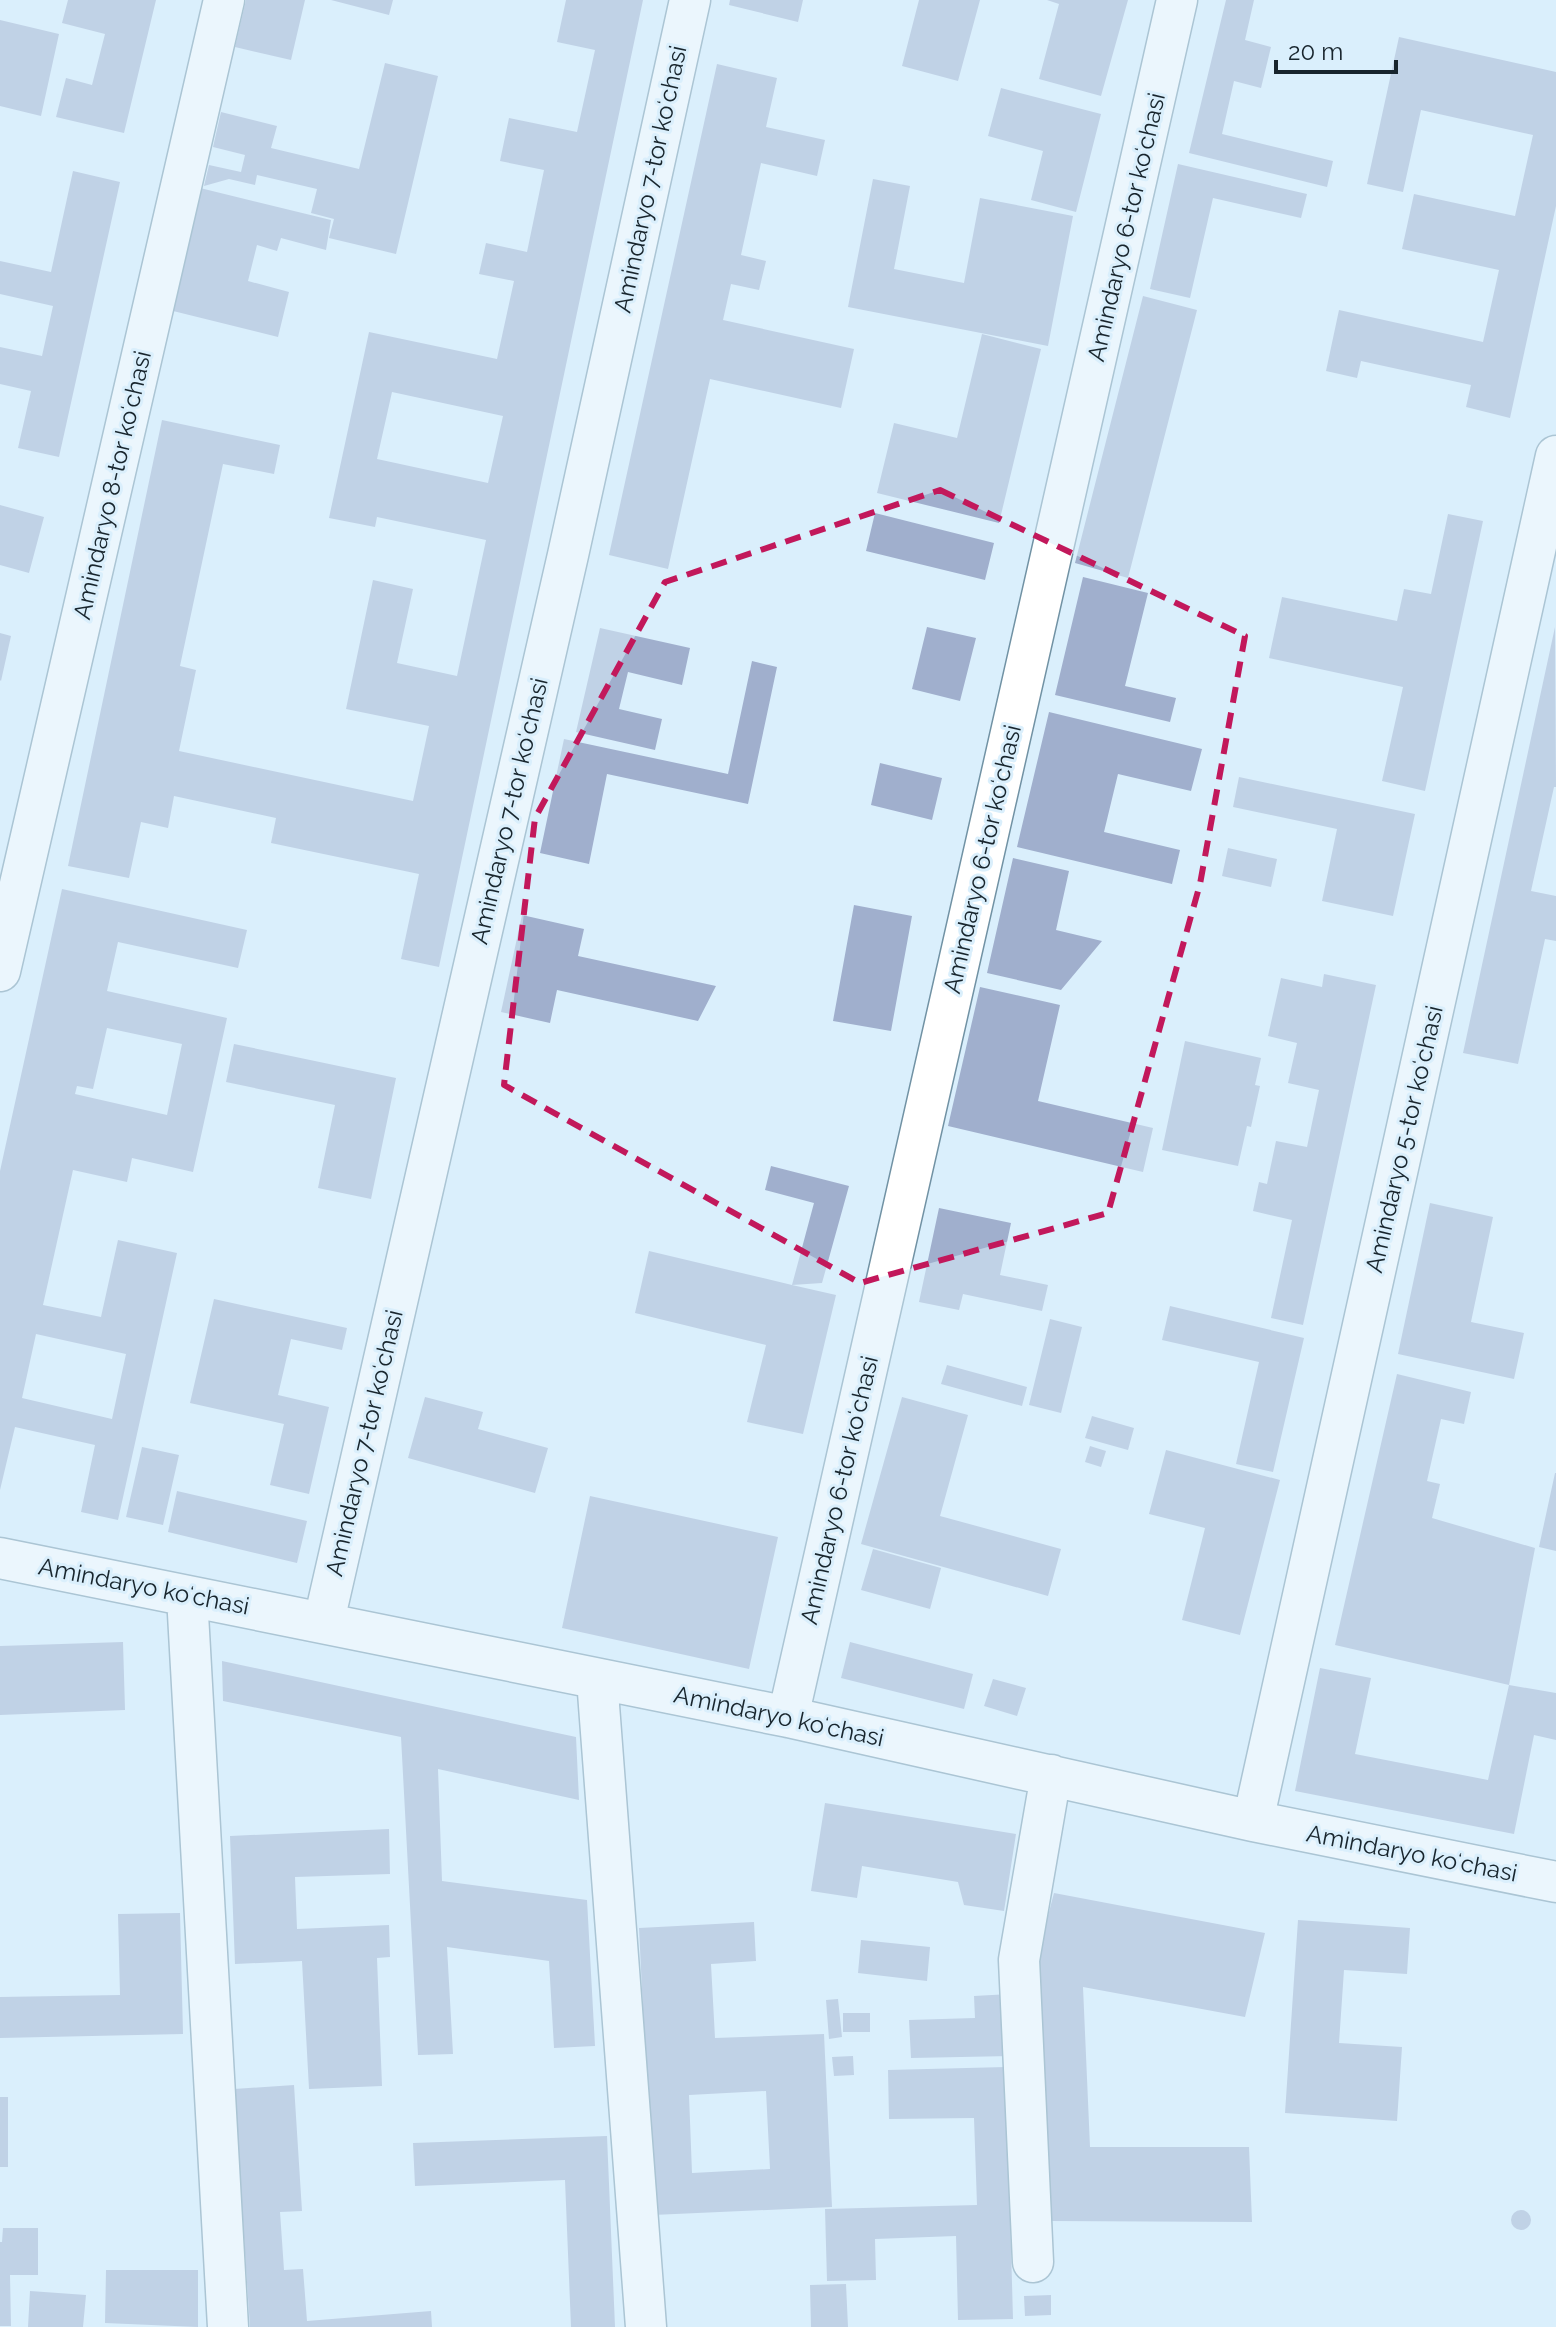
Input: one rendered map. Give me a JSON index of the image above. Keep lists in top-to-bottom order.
{
  "streets": {
    "street": [
      "Amindaryo 7-tor koʻchasi",
      "Amindaryo 6-tor koʻchasi",
      "Amindaryo 8-tor koʻchasi",
      "Amindaryo 5-tor koʻchasi",
      "Amindaryo koʻchasi"
    ]
  },
  "crossings": [
    ["Amindaryo 7-tor koʻchasi", "Amindaryo koʻchasi"],
    ["Amindaryo 6-tor koʻchasi", "Amindaryo koʻchasi"],
    ["Amindaryo 5-tor koʻchasi", "Amindaryo koʻchasi"]
  ],
  "scale_bar": "20 m"
}
